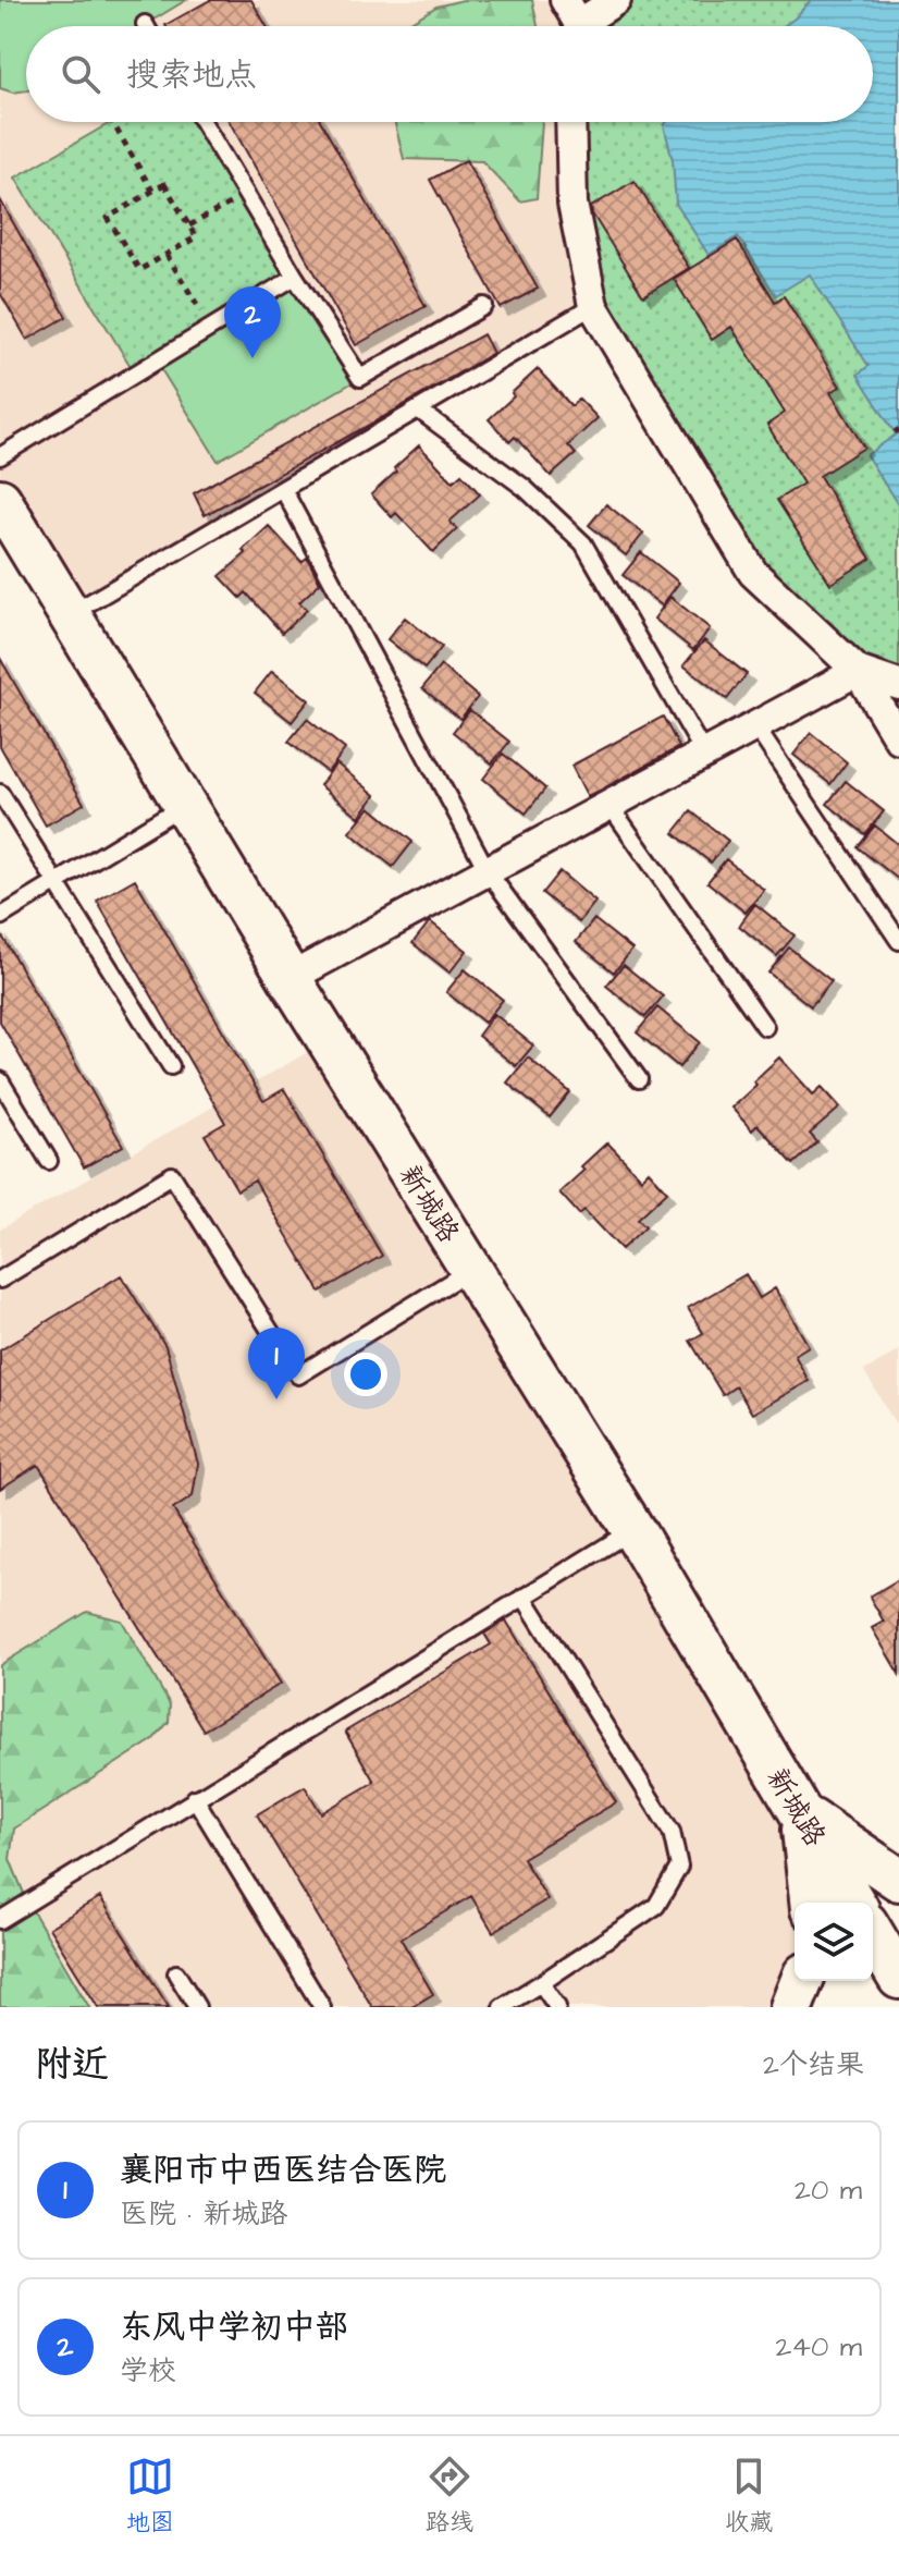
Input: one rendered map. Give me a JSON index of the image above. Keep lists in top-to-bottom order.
{
  "streets": {
    "street": ["新城路"]
  },
  "page": {
    "search": "搜索地点",
    "pins": ["2", "1"],
    "heading": ["附近", "2个结果"],
    "list": [
      {
        "mark": "1",
        "name": "襄阳市中西医结合医院",
        "note": "医院 · 新城路",
        "value": "20 m"
      },
      {
        "mark": "2",
        "name": "东风中学初中部",
        "note": "学校",
        "value": "240 m"
      }
    ],
    "nav": ["地图", "路线", "收藏"]
  }
}
